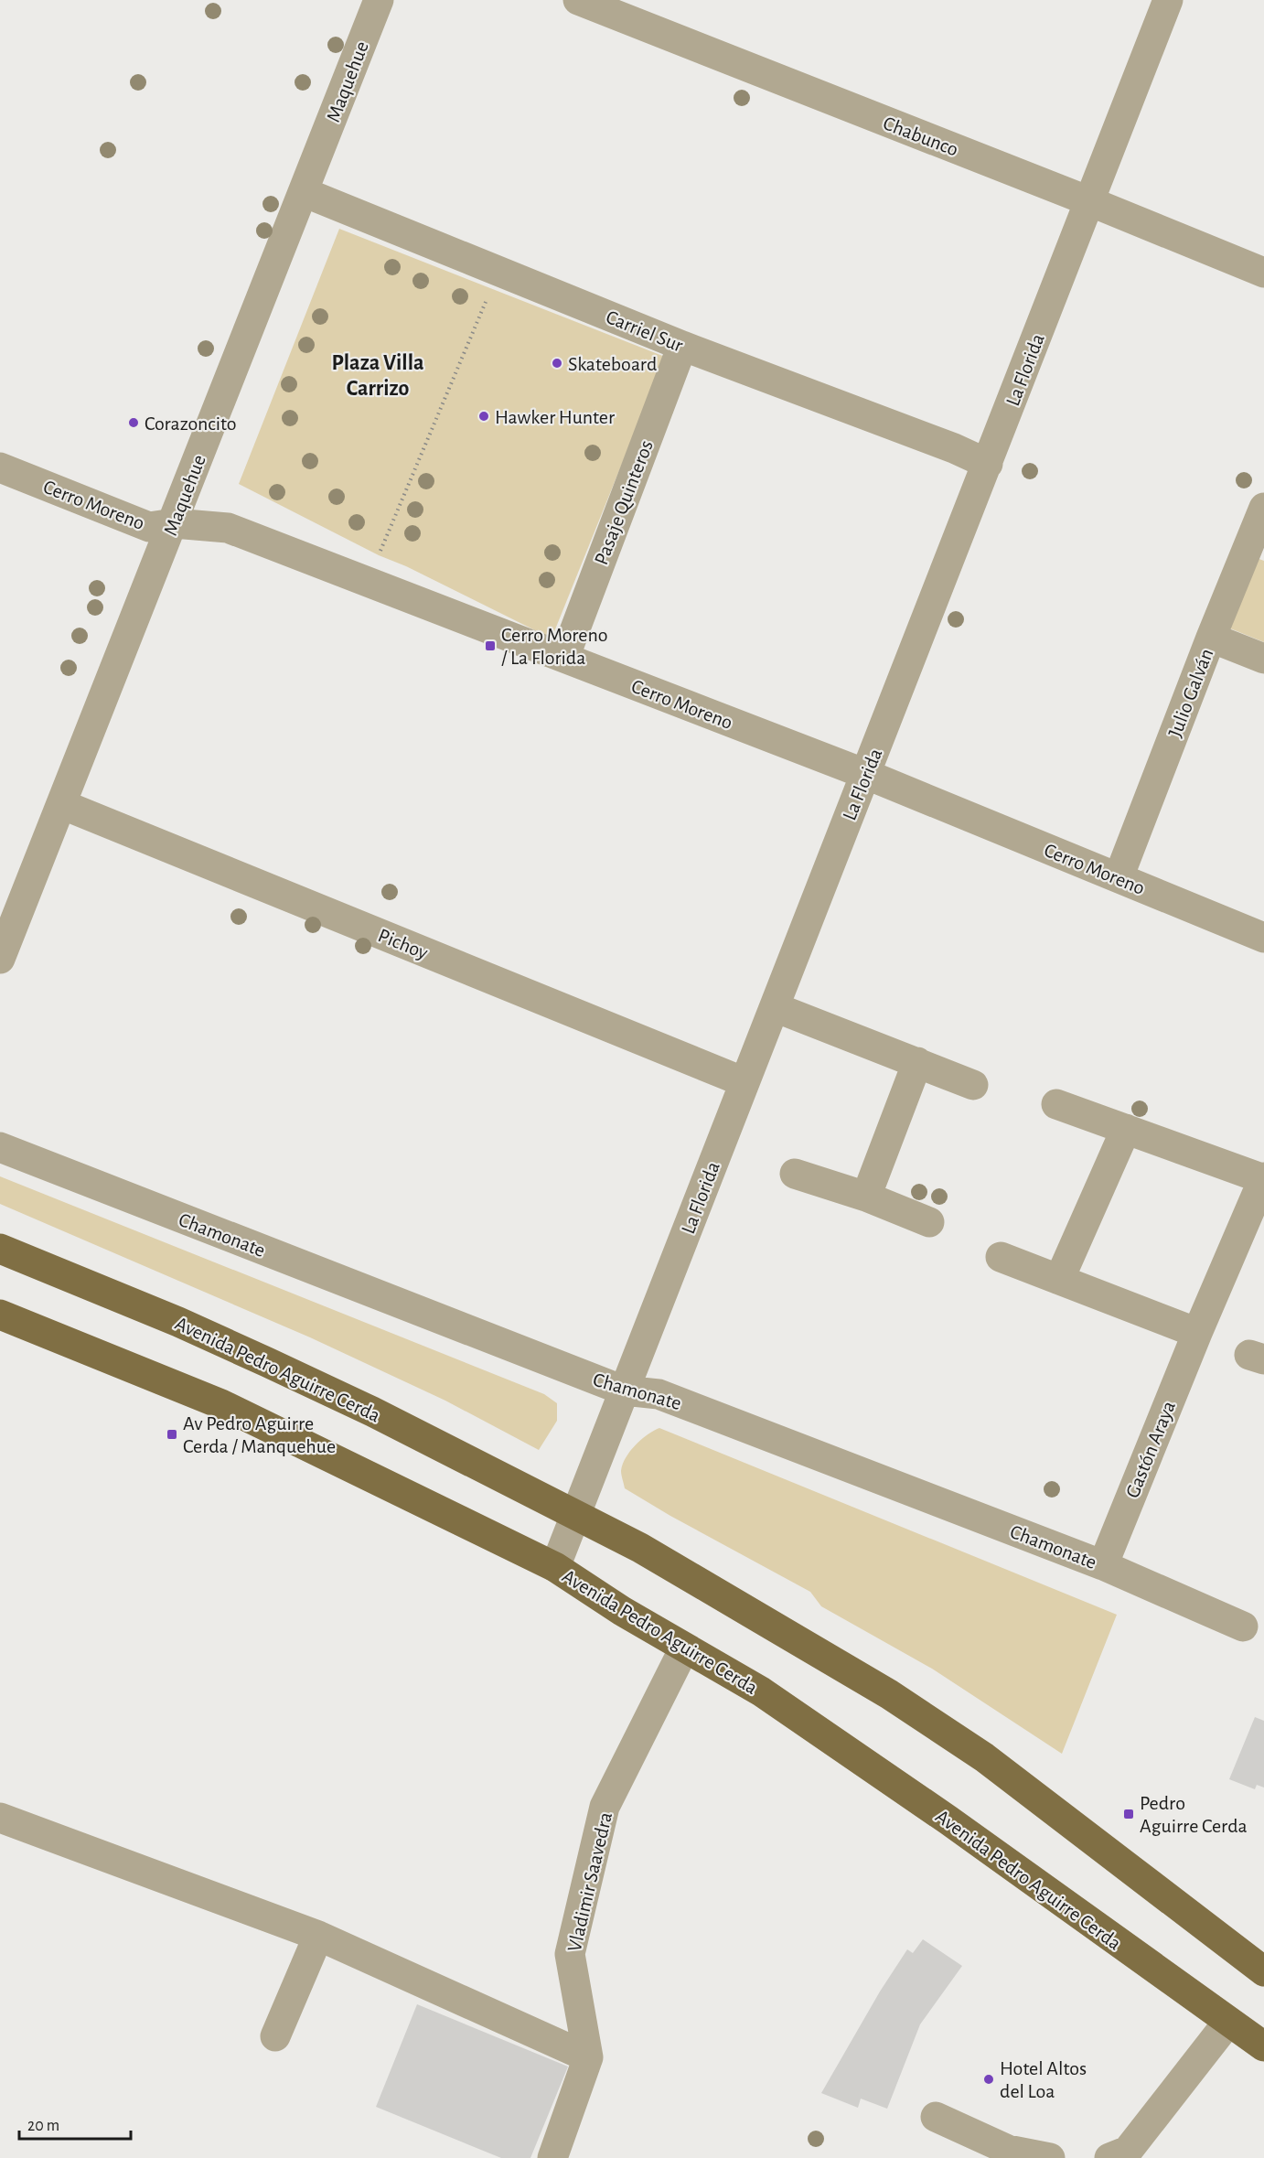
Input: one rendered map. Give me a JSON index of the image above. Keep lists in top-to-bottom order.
{
  "streets": {
    "main road": ["Avenida Pedro Aguirre Cerda"],
    "street": [
      "Maquehue",
      "Chabunco",
      "Carriel Sur",
      "La Florida",
      "Pasaje Quinteros",
      "Cerro Moreno",
      "Julio Galván",
      "Pichoy",
      "Chamonate",
      "Gastón Araya",
      "Vladimir Saavedra"
    ]
  },
  "crossings": [
    ["Maquehue", "Carriel Sur"],
    ["Maquehue", "Cerro Moreno"],
    ["Maquehue", "Pichoy"],
    ["Chabunco", "La Florida"],
    ["Carriel Sur", "La Florida"],
    ["Carriel Sur", "Pasaje Quinteros"],
    ["La Florida", "Cerro Moreno"],
    ["La Florida", "Pichoy"],
    ["La Florida", "Chamonate"],
    ["La Florida", "Avenida Pedro Aguirre Cerda"],
    ["Pasaje Quinteros", "Cerro Moreno"],
    ["Cerro Moreno", "Julio Galván"],
    ["Chamonate", "Gastón Araya"],
    ["Avenida Pedro Aguirre Cerda", "Vladimir Saavedra"]
  ],
  "districts": ["Plaza Villa Carrizo"],
  "places": {
    "other": [
      "Skateboard",
      "Hawker Hunter",
      "Corazoncito",
      "Hotel Altos del Loa"
    ],
    "transit": ["Cerro Moreno / La Florida", "Av Pedro Aguirre Cerda / Manquehue", "Pedro Aguirre Cerda"]
  },
  "scale_bar": "20 m"
}
